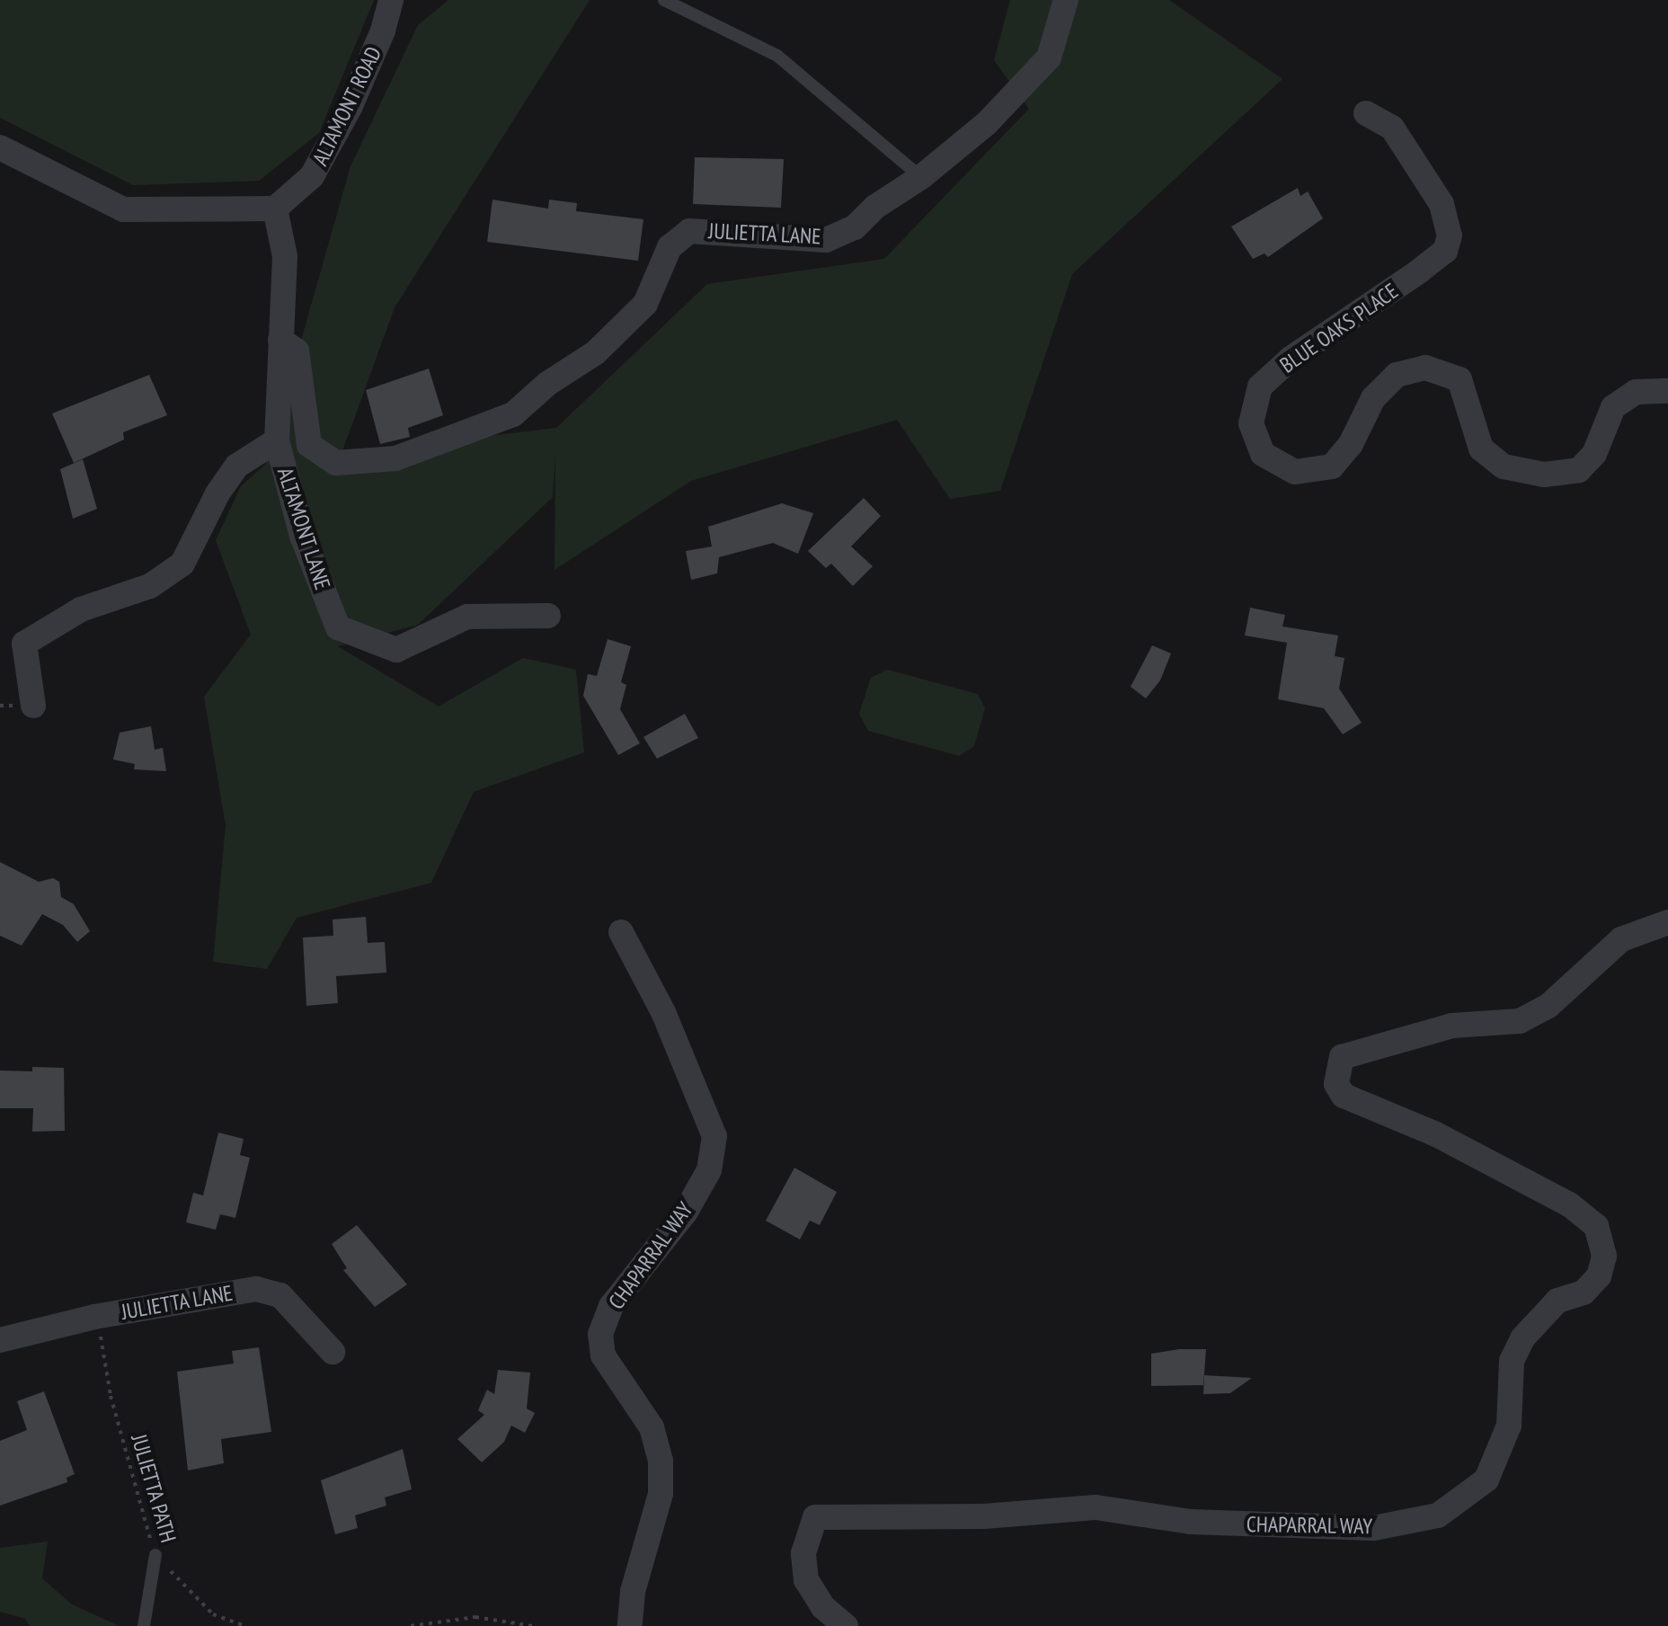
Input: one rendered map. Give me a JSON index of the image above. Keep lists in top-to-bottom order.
{
  "streets": {
    "street": [
      "ALTAMONT ROAD",
      "JULIETTA LANE",
      "BLUE OAKS PLACE",
      "ALTAMONT LANE",
      "CHAPARRAL WAY"
    ],
    "path": ["JULIETTA PATH"]
  },
  "crossings": [
    ["ALTAMONT ROAD", "ALTAMONT LANE"],
    ["JULIETTA LANE", "ALTAMONT LANE"],
    ["JULIETTA LANE", "JULIETTA PATH"]
  ]
}
